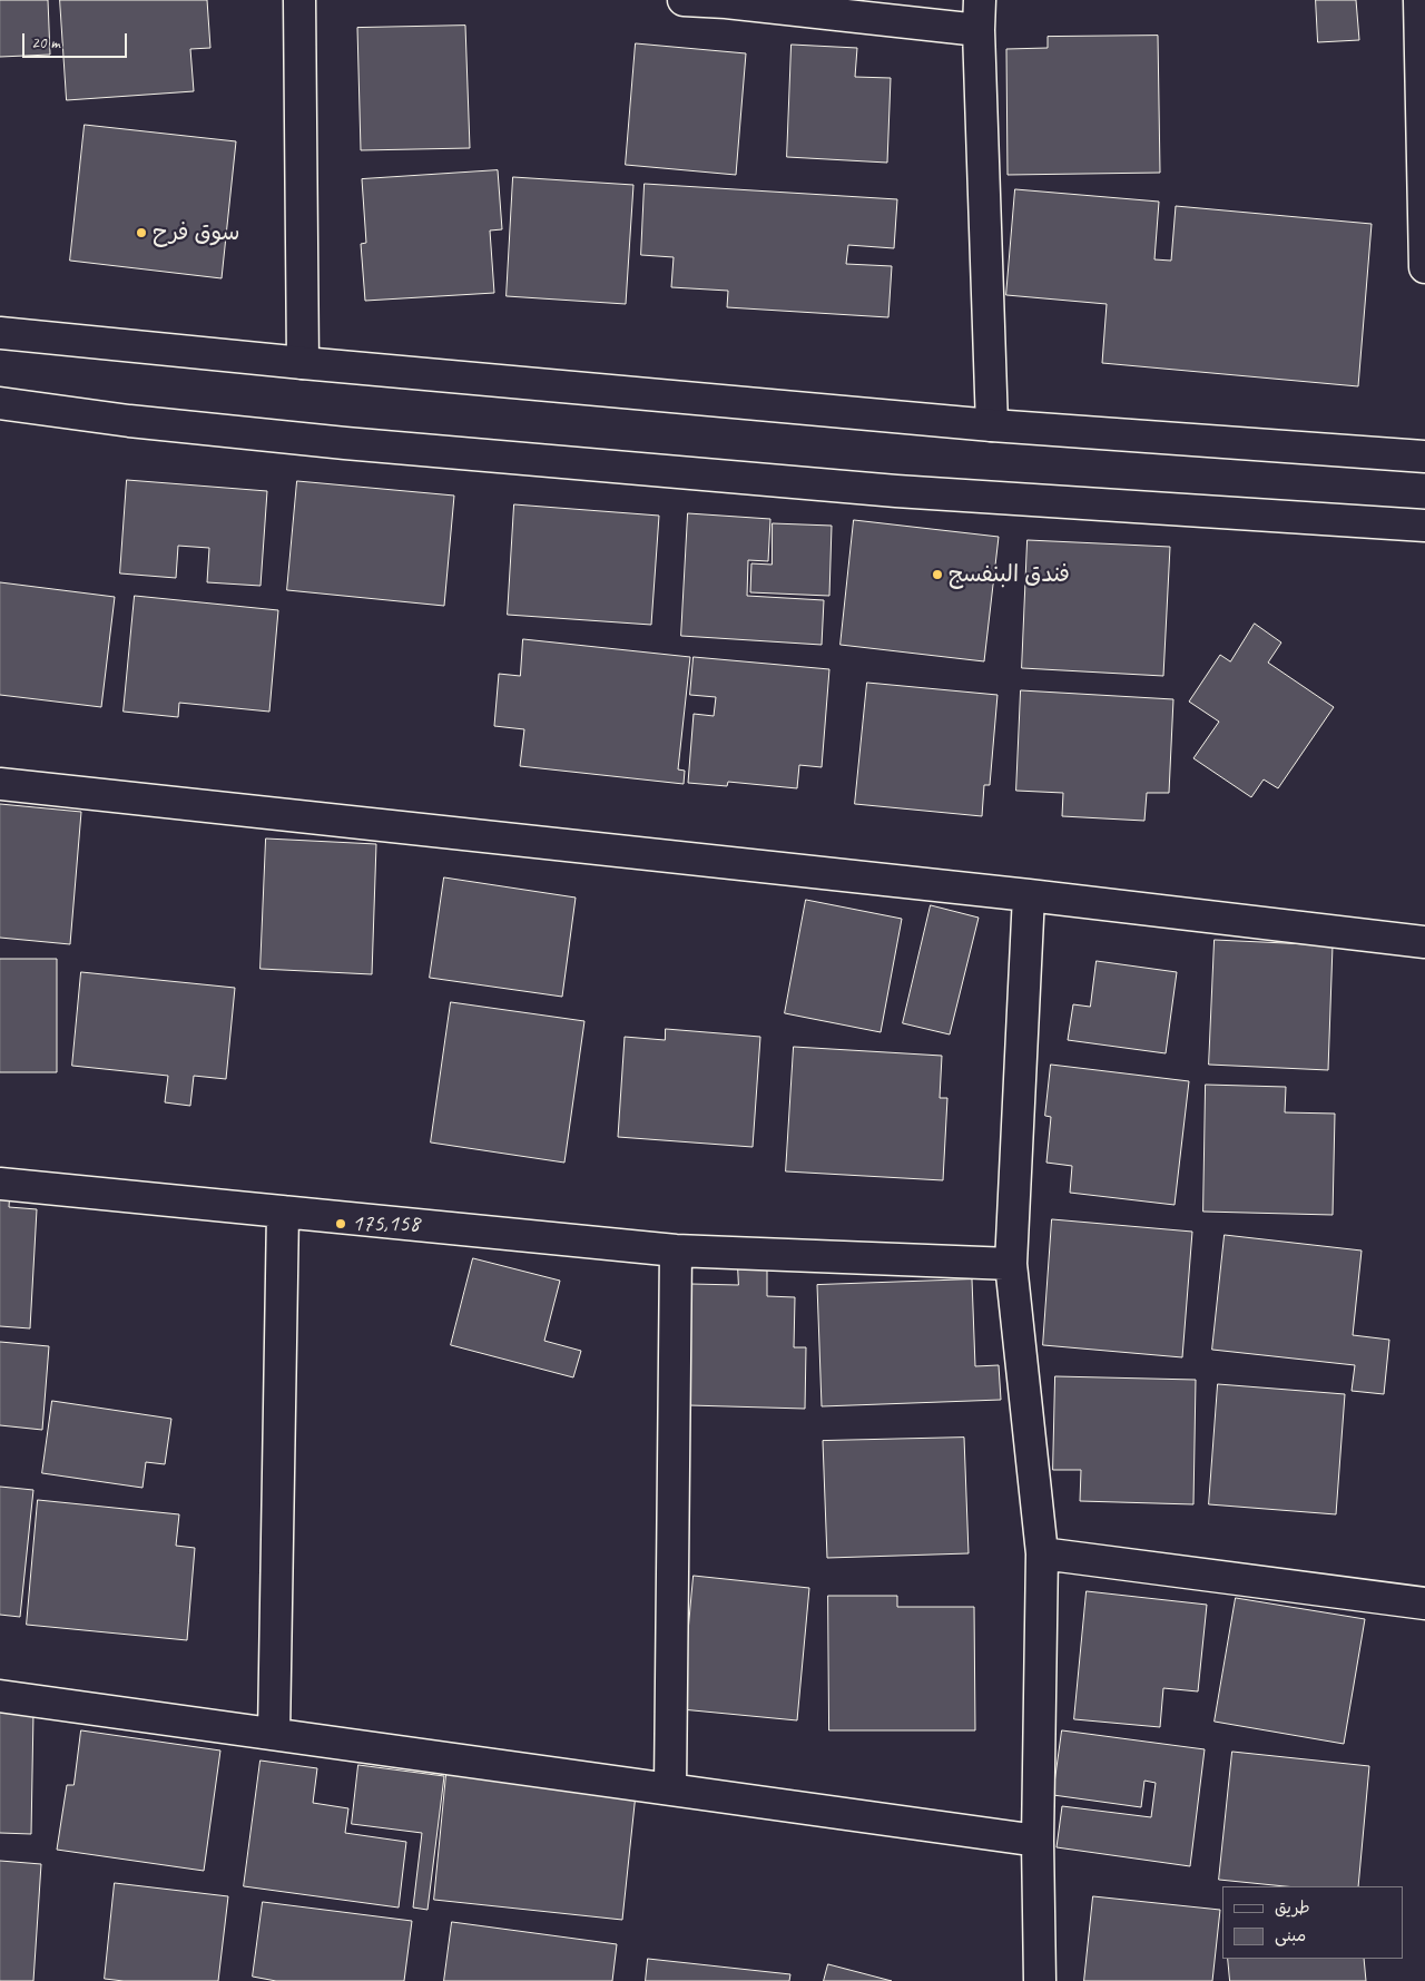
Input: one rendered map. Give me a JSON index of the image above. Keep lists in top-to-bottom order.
{
  "places": ["سوق فرح", "فندق البنفسج", "175,158"],
  "legend": ["طريق", "مبنى"],
  "scale_bar": "20 m"
}
